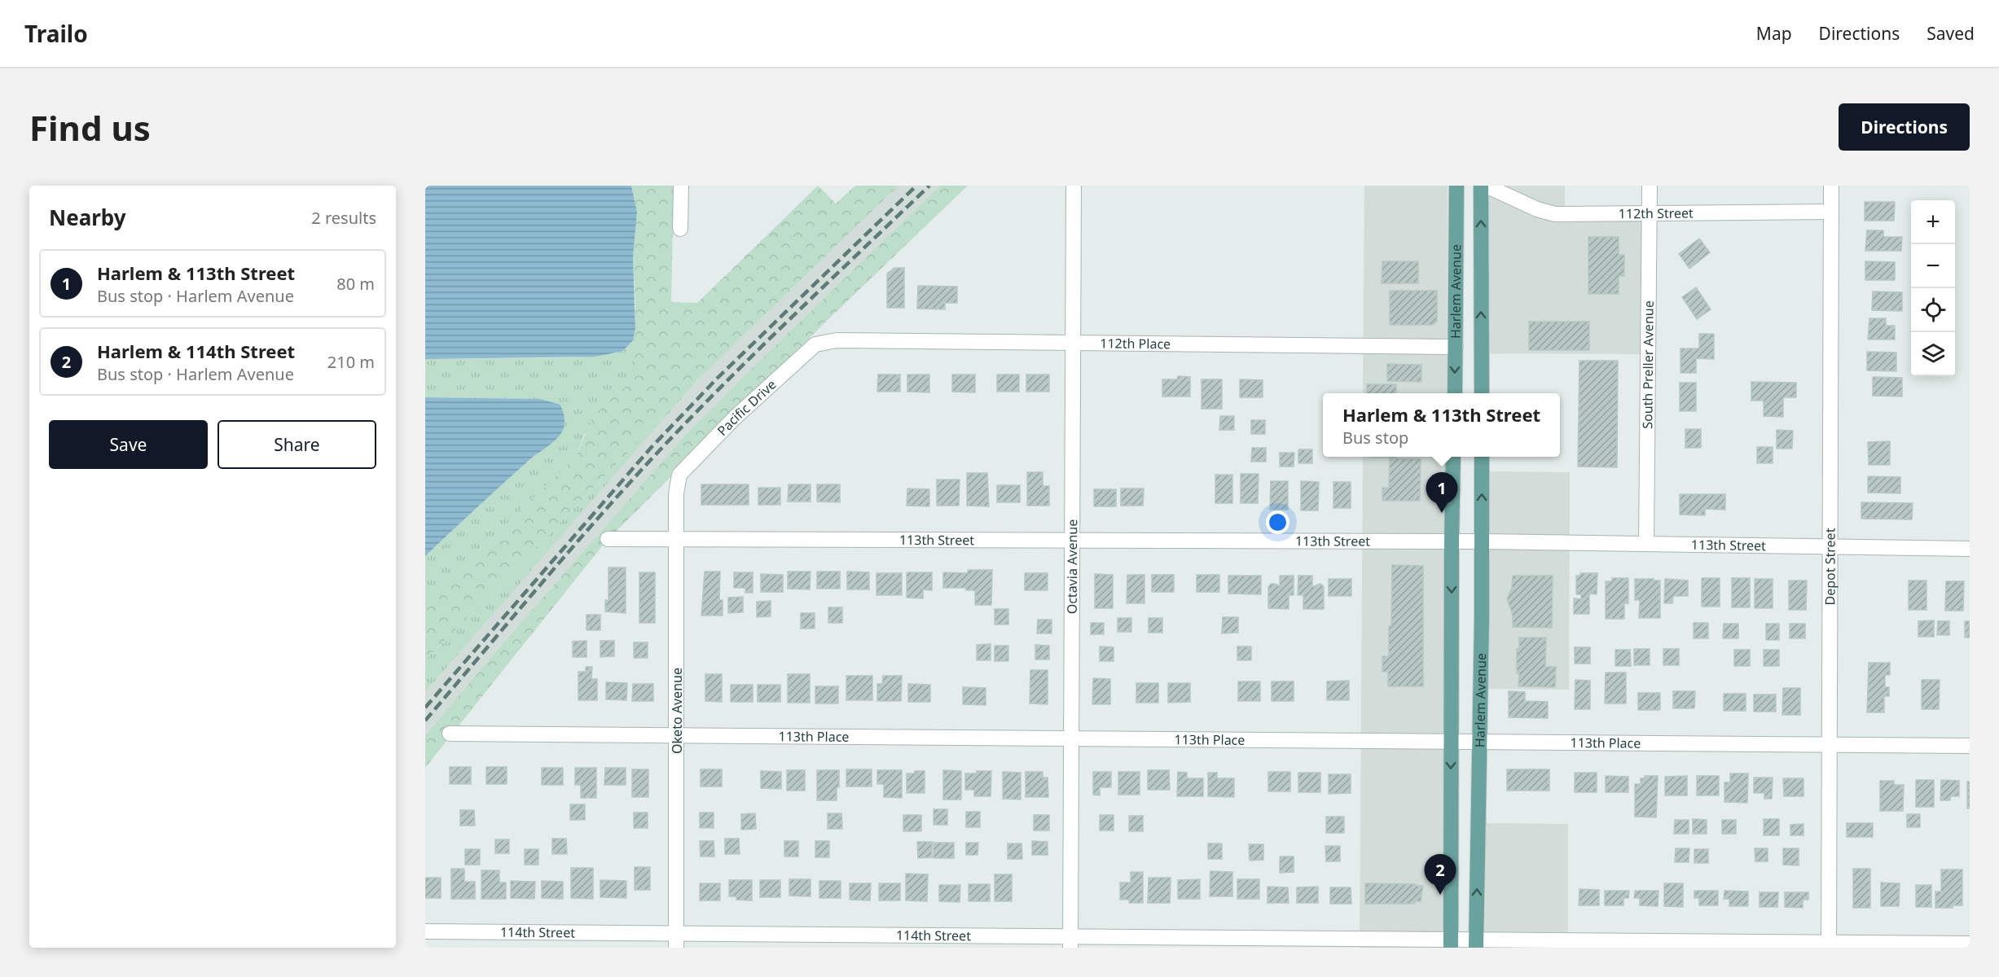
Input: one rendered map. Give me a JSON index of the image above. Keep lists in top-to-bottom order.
{
  "streets": {
    "main road": ["Harlem Avenue"],
    "street": [
      "112th Street",
      "112th Place",
      "South Preller Avenue",
      "Pacific Drive",
      "113th Street",
      "Octavia Avenue",
      "Depot Street",
      "Oketo Avenue",
      "113th Place",
      "114th Street"
    ]
  },
  "crossings": [
    ["112th Street", "South Preller Avenue"],
    ["112th Street", "Depot Street"],
    ["Harlem Avenue", "112th Place"],
    ["Harlem Avenue", "113th Street"],
    ["Harlem Avenue", "113th Place"],
    ["Harlem Avenue", "114th Street"],
    ["112th Place", "Pacific Drive"],
    ["112th Place", "Octavia Avenue"],
    ["South Preller Avenue", "113th Street"],
    ["Pacific Drive", "Oketo Avenue"],
    ["113th Street", "Octavia Avenue"],
    ["113th Street", "Depot Street"],
    ["113th Street", "Oketo Avenue"],
    ["Octavia Avenue", "113th Place"],
    ["Octavia Avenue", "114th Street"],
    ["Depot Street", "113th Place"],
    ["Depot Street", "114th Street"],
    ["Oketo Avenue", "113th Place"],
    ["Oketo Avenue", "114th Street"]
  ],
  "page": {
    "header": "Trailo",
    "nav": ["Map", "Directions", "Saved"],
    "buttons": [
      "Directions",
      ["Save", "Share"]
    ],
    "title": "Find us",
    "heading": ["Nearby", "2 results"],
    "map_buttons": ["+", "−"],
    "list": [
      {
        "mark": "1",
        "name": "Harlem & 113th Street",
        "note": "Bus stop · Harlem Avenue",
        "value": "80 m"
      },
      {
        "mark": "2",
        "name": "Harlem & 114th Street",
        "note": "Bus stop · Harlem Avenue",
        "value": "210 m"
      }
    ],
    "popup": ["Harlem & 113th Street", "Bus stop"],
    "pins": ["1", "2"]
  }
}
